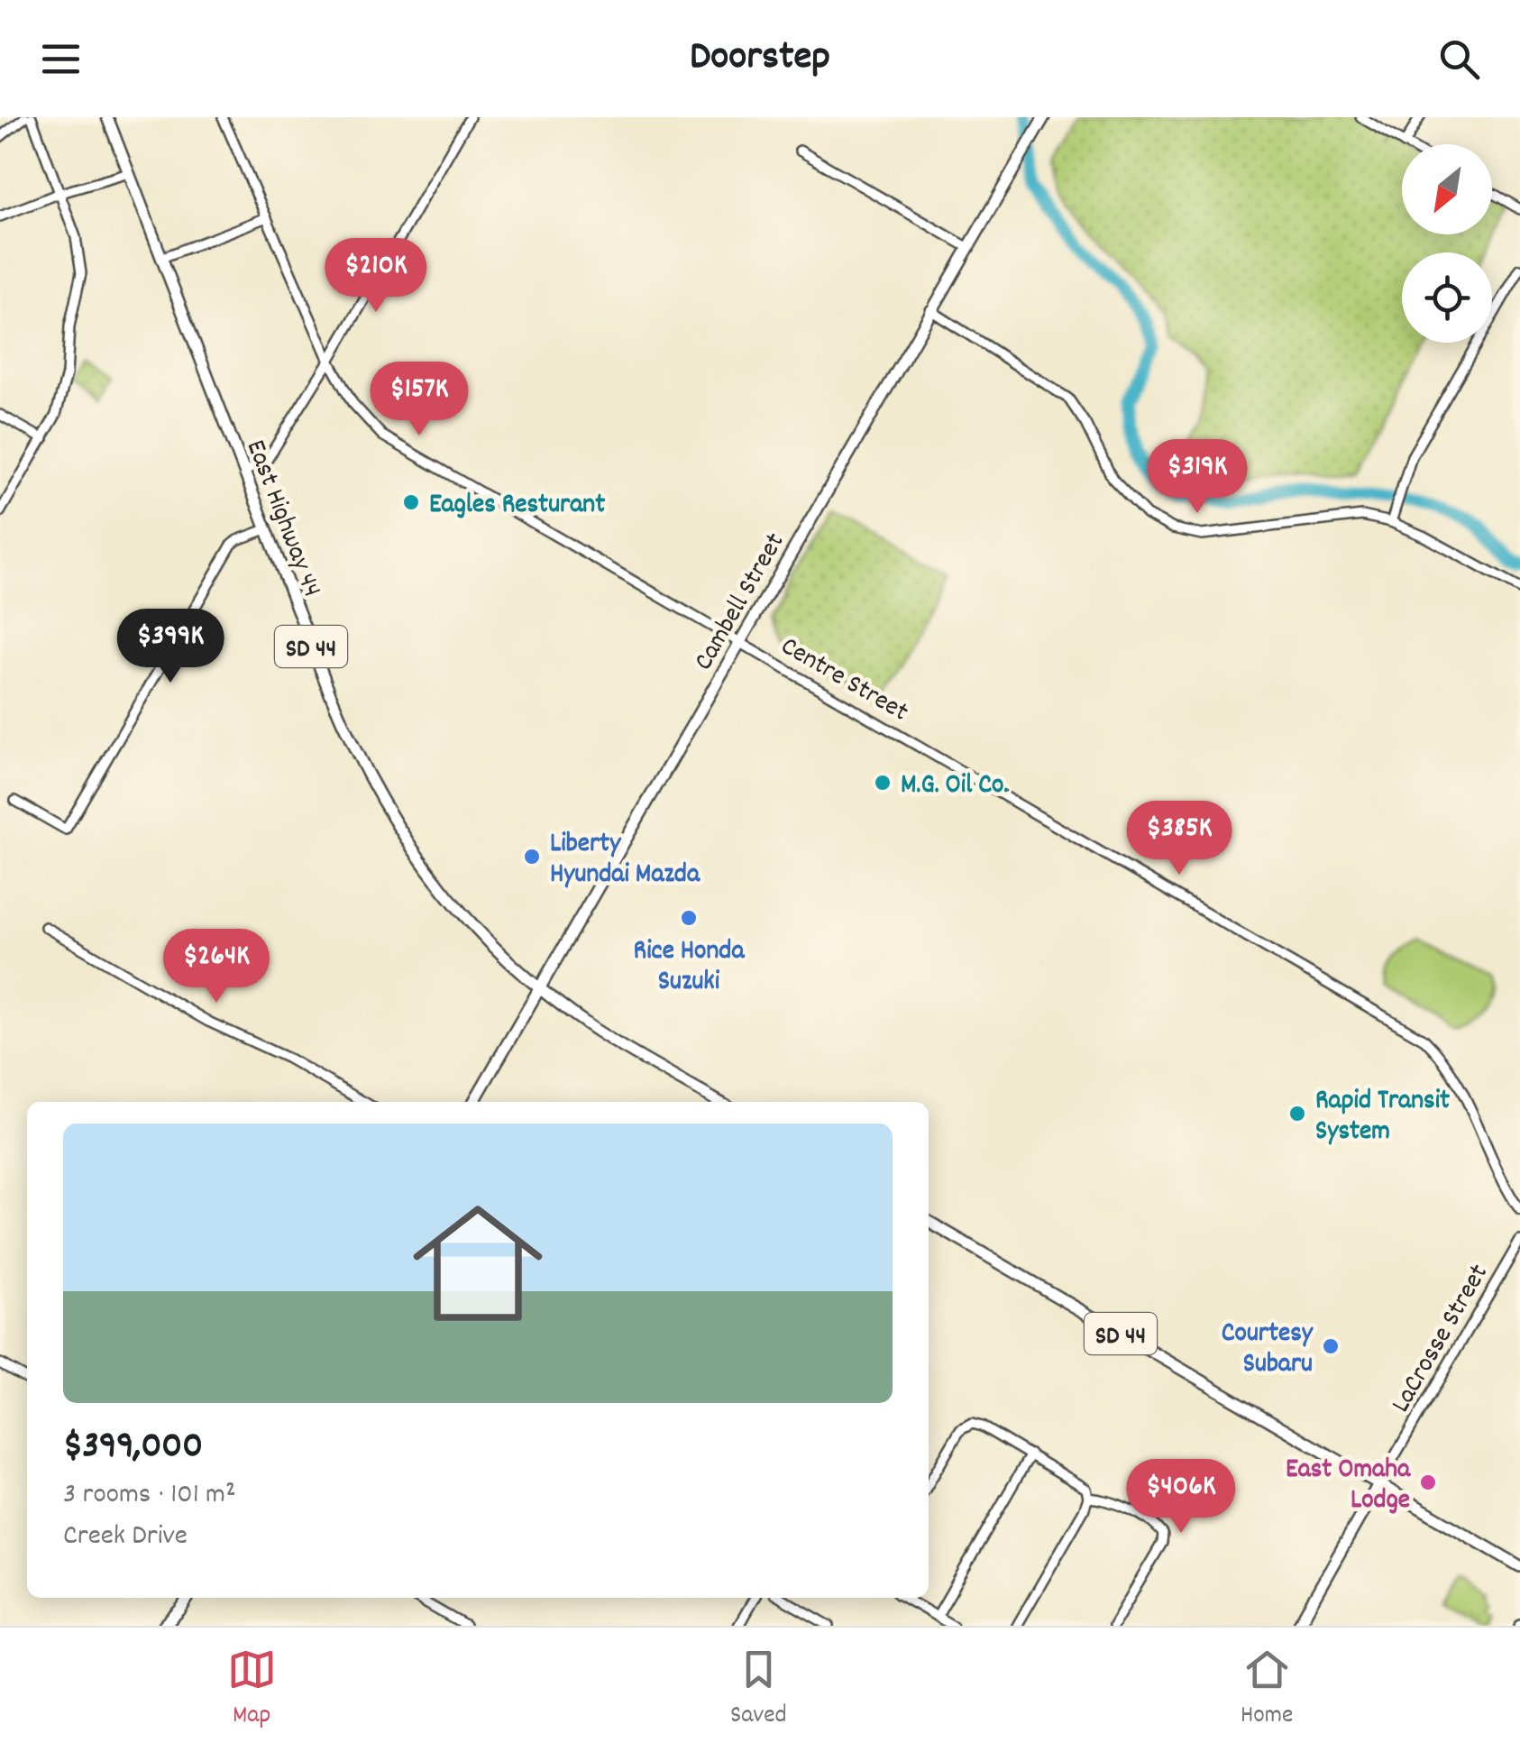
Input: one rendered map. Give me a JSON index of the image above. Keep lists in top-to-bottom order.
{
  "streets": {
    "main road": [
      "East Highway 44",
      "Cambell Street",
      "SD 44",
      "LaCrosse Street"
    ],
    "street": ["Centre Street"]
  },
  "crossings": [
    ["East Highway 44", "Cambell Street"],
    ["East Highway 44", "SD 44"],
    ["Cambell Street", "SD 44"],
    ["Cambell Street", "Centre Street"],
    ["SD 44", "LaCrosse Street"]
  ],
  "places": [
    "Eagles Resturant",
    "M.G. Oil Co.",
    "Liberty Hyundai Mazda",
    "Rice Honda Suzuki",
    "Rapid Transit System",
    "Courtesy Subaru",
    "East Omaha Lodge"
  ],
  "north": "bottom left",
  "page": {
    "header": "Doorstep",
    "price": [
      "$210K",
      "$157K",
      "$319K",
      "$399K",
      "$385K",
      "$264K",
      "$406K"
    ],
    "list": [
      {
        "name": "$399,000",
        "note": "3 rooms · 101 m² · Creek Drive"
      }
    ],
    "tabs": ["Map", "Saved", "Home"]
  }
}
